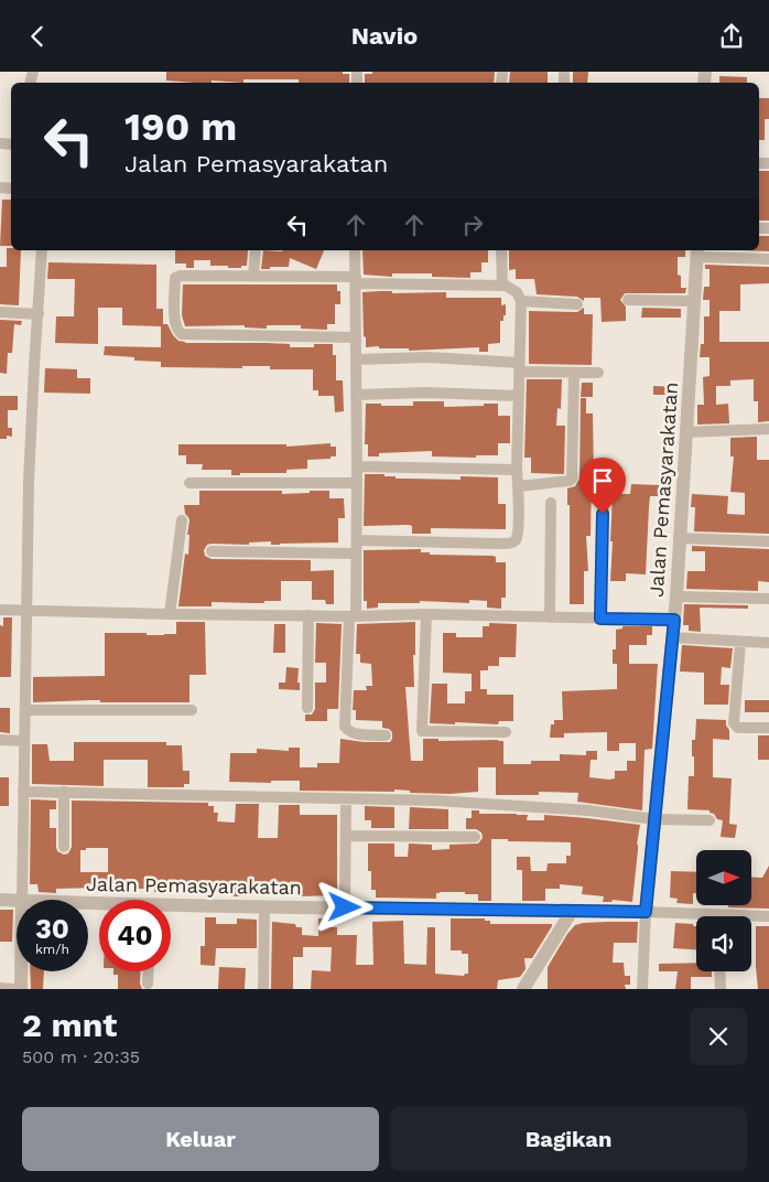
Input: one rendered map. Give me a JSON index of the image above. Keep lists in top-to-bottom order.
{
  "streets": {
    "street": ["Jalan Pemasyarakatan"]
  },
  "north": "right",
  "page": {
    "header": "Navio",
    "turn": ["190 m", "Jalan Pemasyarakatan"],
    "speed": "30 km/h",
    "limit": "40",
    "heading": ["2 mnt", "500 m · 20:35"],
    "buttons": ["Keluar", "Bagikan"]
  }
}
